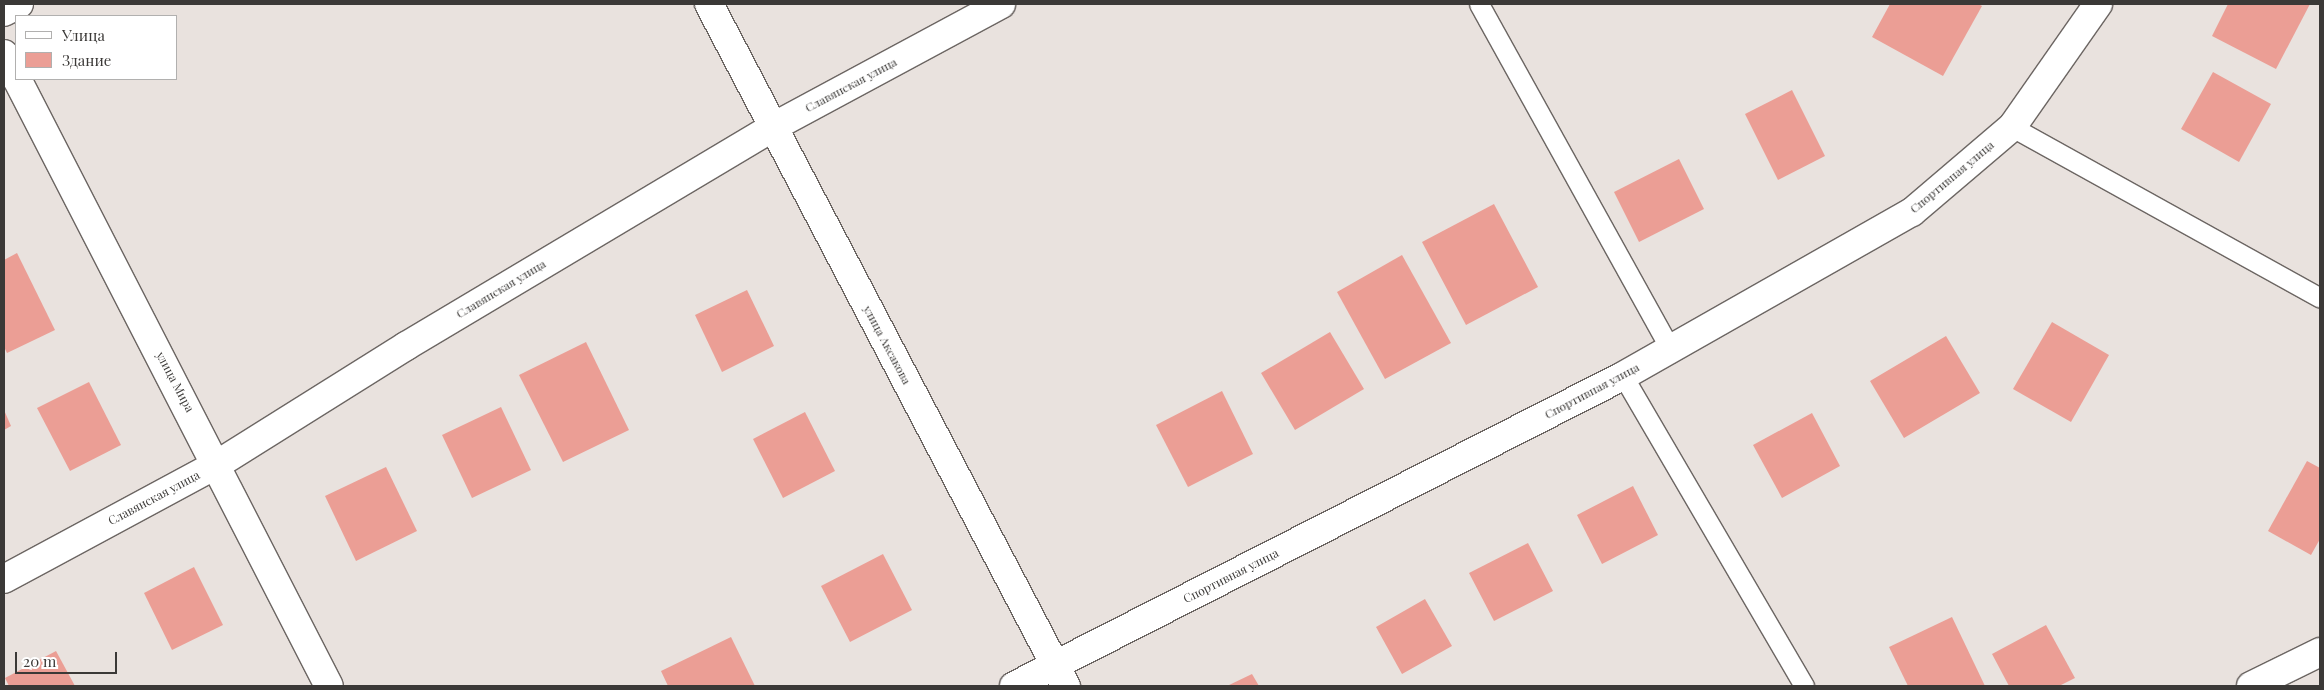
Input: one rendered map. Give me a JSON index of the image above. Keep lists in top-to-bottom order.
{
  "streets": {
    "street": [
      "Славянская улица",
      "Спортивная улица",
      "улица Аксакова",
      "улица Мира"
    ]
  },
  "crossings": [
    ["Славянская улица", "улица Аксакова"],
    ["Славянская улица", "улица Мира"],
    ["Спортивная улица", "улица Аксакова"]
  ],
  "legend": ["Улица", "Здание"],
  "scale_bar": "20 m"
}
